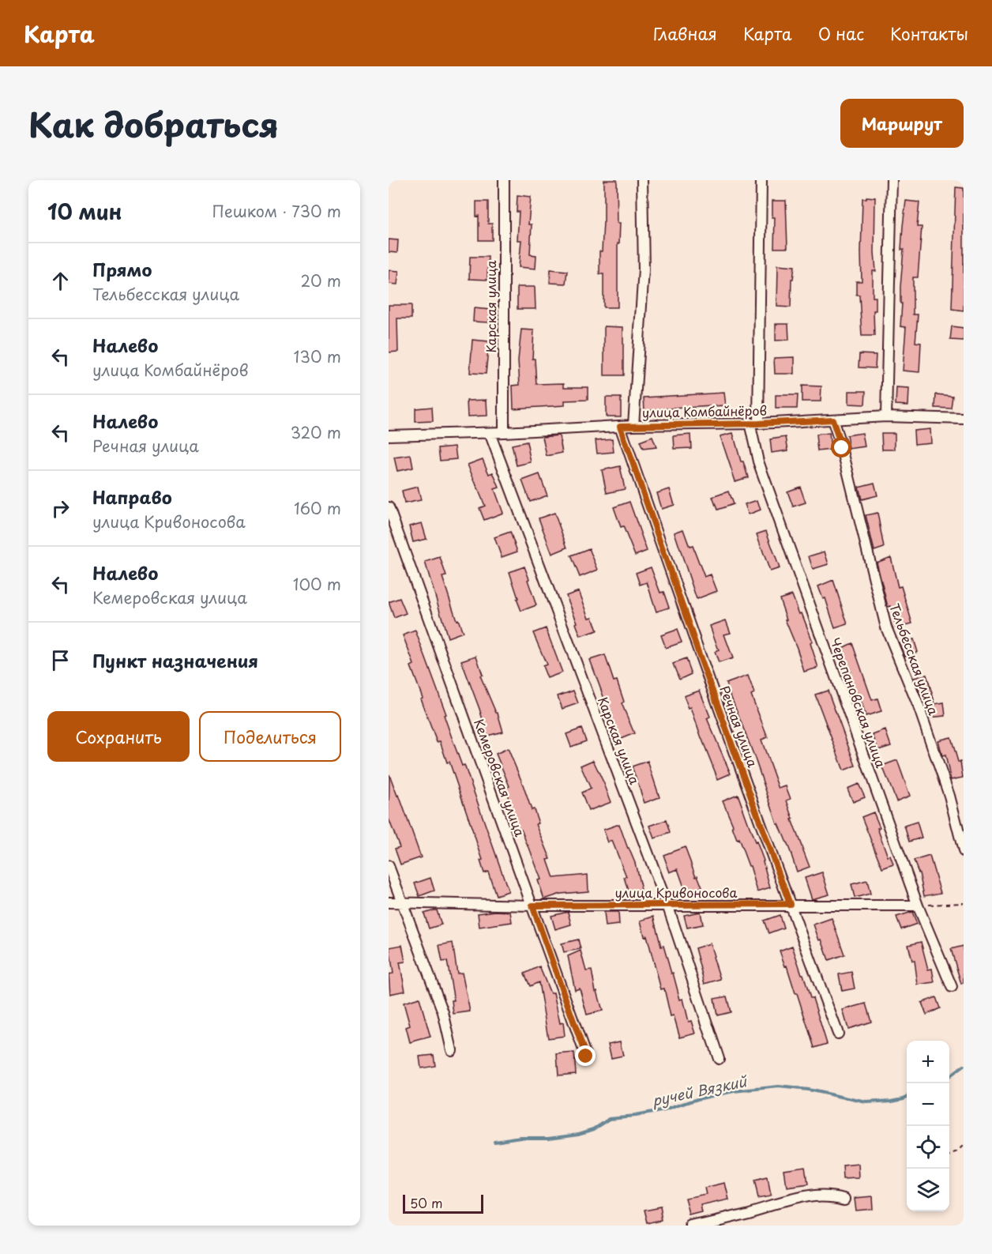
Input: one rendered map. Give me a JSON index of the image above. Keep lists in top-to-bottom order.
{
  "streets": {
    "street": [
      "Карская улица",
      "улица Комбайнёров",
      "Тельбесская улица",
      "Черепановская улица",
      "Речная улица",
      "Кемеровская улица",
      "улица Кривоносова"
    ]
  },
  "crossings": [
    ["Карская улица", "улица Комбайнёров"],
    ["Карская улица", "улица Кривоносова"],
    ["улица Комбайнёров", "Тельбесская улица"],
    ["улица Комбайнёров", "Черепановская улица"],
    ["улица Комбайнёров", "Речная улица"],
    ["Черепановская улица", "улица Кривоносова"],
    ["Речная улица", "улица Кривоносова"],
    ["Кемеровская улица", "улица Кривоносова"]
  ],
  "water": ["ручей Вязкий"],
  "scale_bar": "50 m",
  "page": {
    "header": "Карта",
    "nav": [
      "Главная",
      "Карта",
      "О нас",
      "Контакты"
    ],
    "title": "Как добраться",
    "buttons": [
      "Маршрут",
      ["Сохранить", "Поделиться"]
    ],
    "heading": ["10 мин", "Пешком · 730 m"],
    "list": [
      ["Прямо", "Тельбесская улица", "20 m"],
      ["Налево", "улица Комбайнёров", "130 m"],
      ["Налево", "Речная улица", "320 m"],
      ["Направо", "улица Кривоносова", "160 m"],
      ["Налево", "Кемеровская улица", "100 m"],
      "Пункт назначения"
    ],
    "map_buttons": ["+", "−"],
    "scale": "50 m"
  }
}
